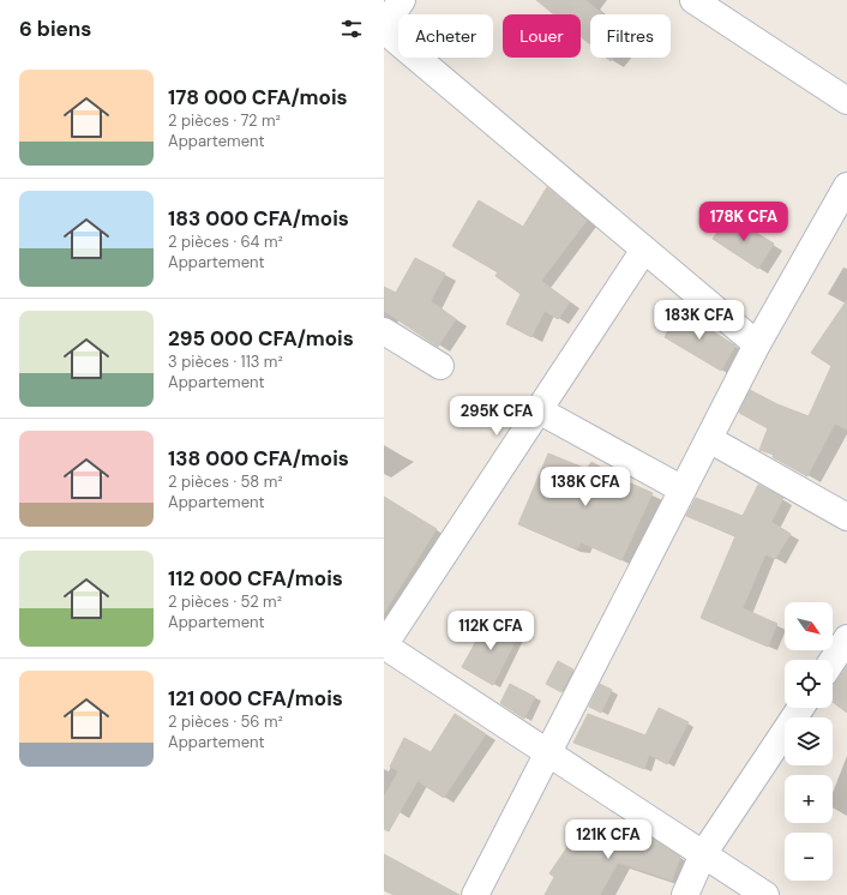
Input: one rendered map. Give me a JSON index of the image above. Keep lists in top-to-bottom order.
{
  "north": "bottom right",
  "page": {
    "heading": "6 biens",
    "chip": ["Acheter", "Louer", "Filtres"],
    "list": [
      {
        "name": "178 000 CFA/mois",
        "note": "2 pièces · 72 m² · Appartement"
      },
      {
        "name": "183 000 CFA/mois",
        "note": "2 pièces · 64 m² · Appartement"
      },
      {
        "name": "295 000 CFA/mois",
        "note": "3 pièces · 113 m² · Appartement"
      },
      {
        "name": "138 000 CFA/mois",
        "note": "2 pièces · 58 m² · Appartement"
      },
      {
        "name": "112 000 CFA/mois",
        "note": "2 pièces · 52 m² · Appartement"
      },
      {
        "name": "121 000 CFA/mois",
        "note": "2 pièces · 56 m² · Appartement"
      }
    ],
    "price": [
      "178K CFA",
      "183K CFA",
      "295K CFA",
      "138K CFA",
      "112K CFA",
      "121K CFA"
    ],
    "map_buttons": ["+", "−"]
  }
}
